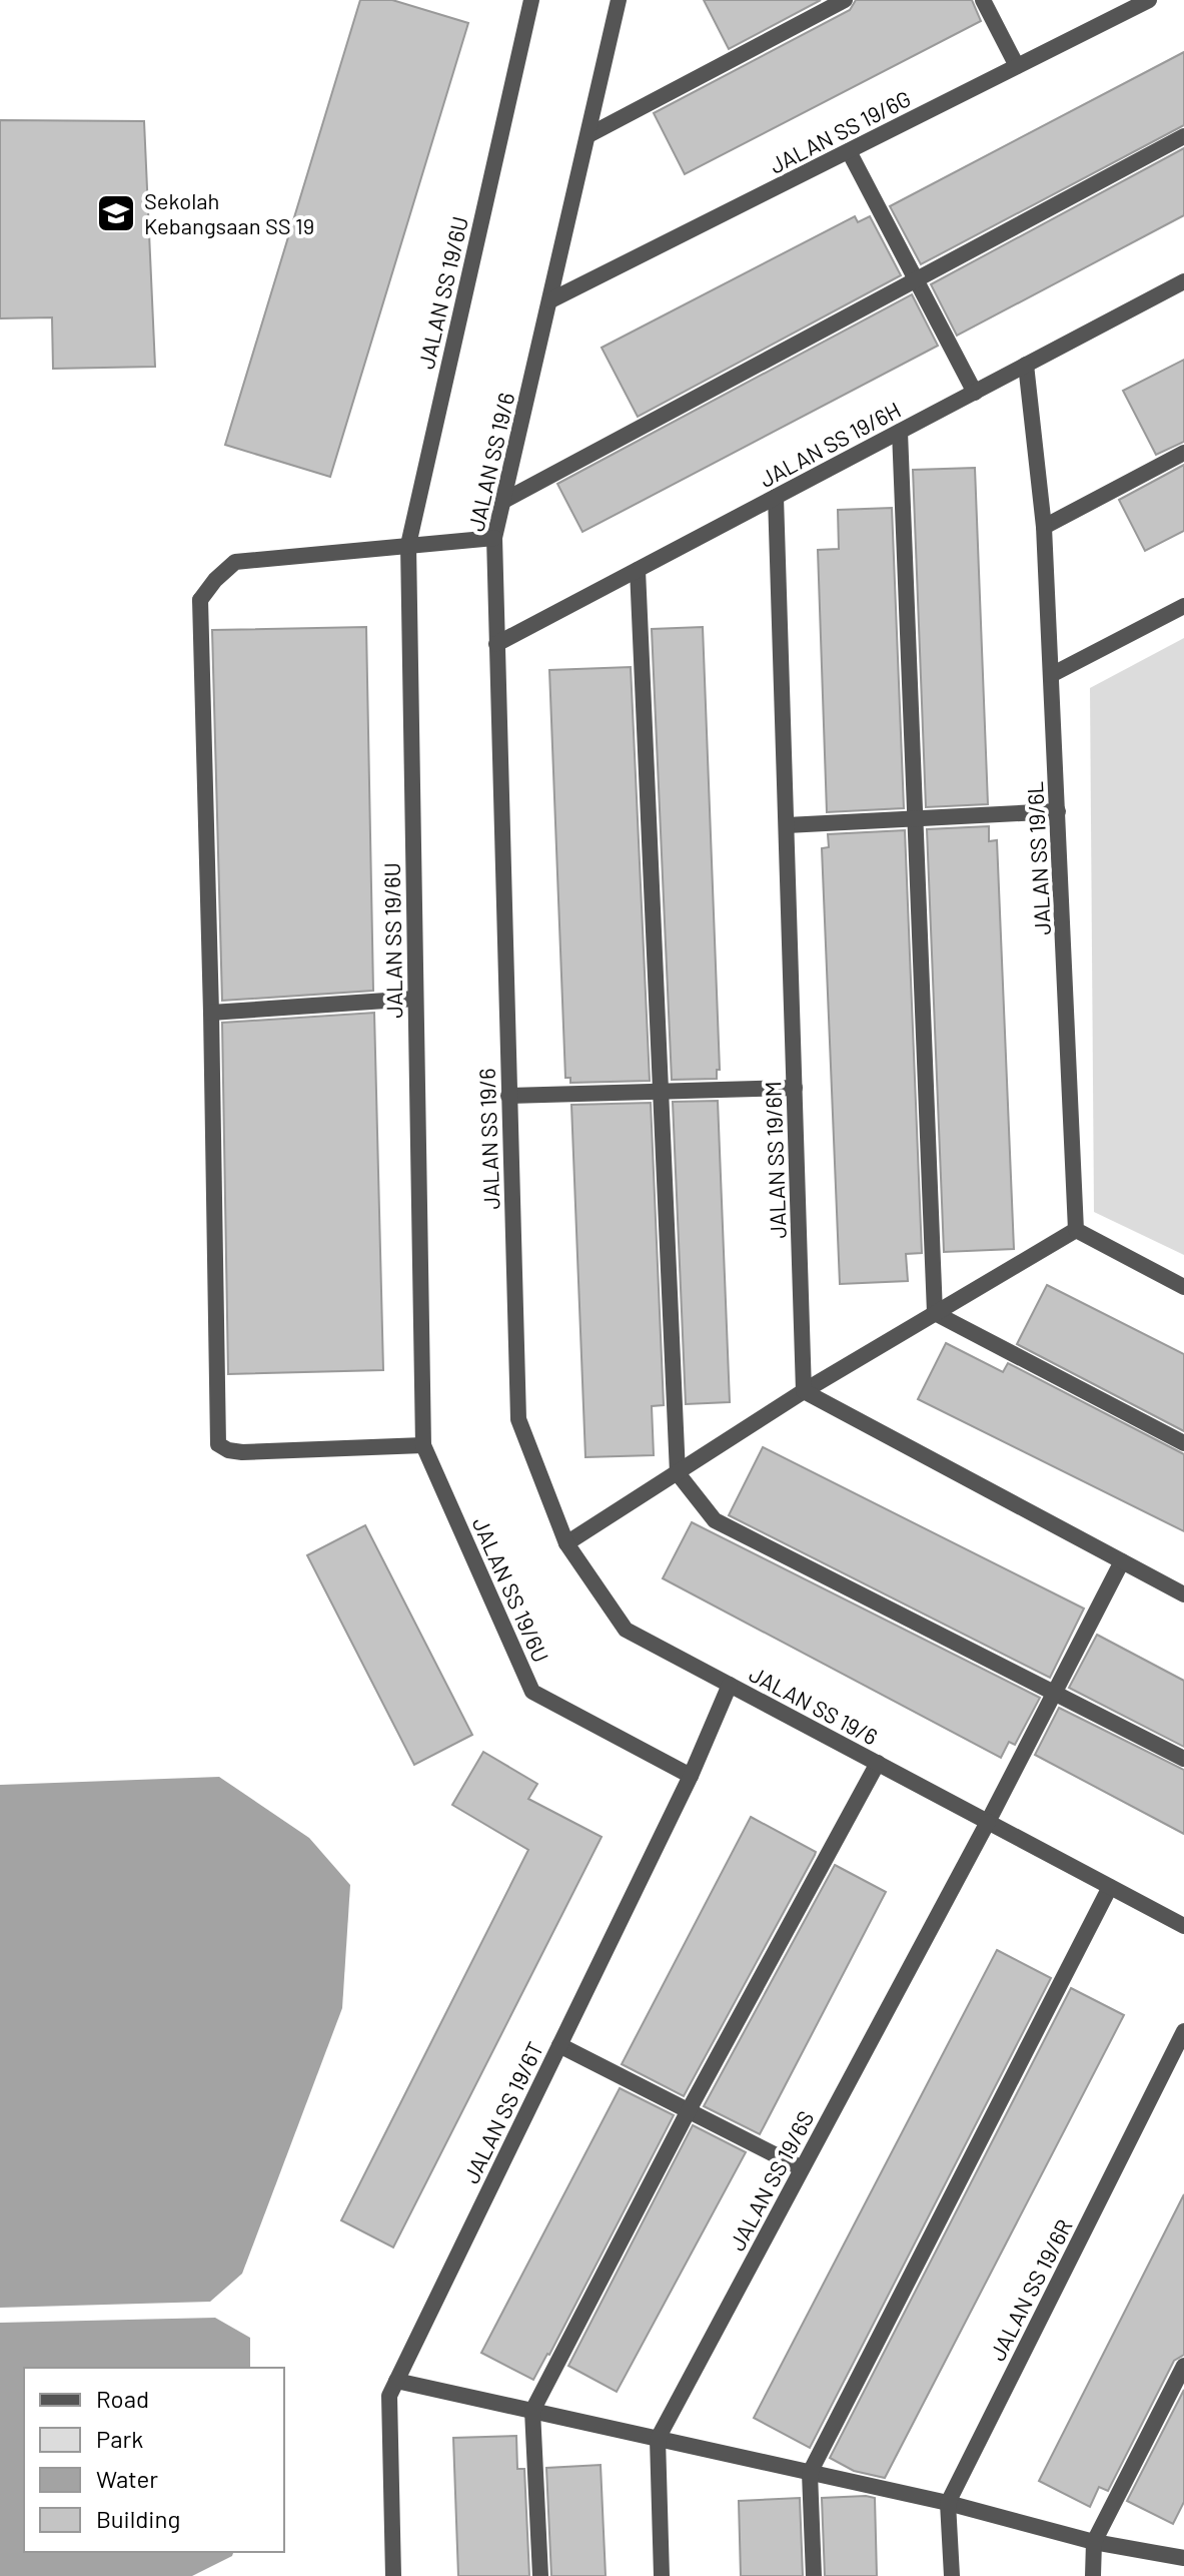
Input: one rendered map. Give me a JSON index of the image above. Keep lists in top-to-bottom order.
{
  "streets": {
    "street": [
      "JALAN SS 19/6G",
      "JALAN SS 19/6U",
      "JALAN SS 19/6H",
      "JALAN SS 19/6",
      "JALAN SS 19/6L",
      "JALAN SS 19/6M",
      "JALAN SS 19/6T",
      "JALAN SS 19/6S",
      "JALAN SS 19/6R"
    ]
  },
  "crossings": [
    ["JALAN SS 19/6G", "JALAN SS 19/6"],
    ["JALAN SS 19/6U", "JALAN SS 19/6T"],
    ["JALAN SS 19/6H", "JALAN SS 19/6"],
    ["JALAN SS 19/6H", "JALAN SS 19/6L"],
    ["JALAN SS 19/6H", "JALAN SS 19/6M"],
    ["JALAN SS 19/6", "JALAN SS 19/6T"],
    ["JALAN SS 19/6", "JALAN SS 19/6S"]
  ],
  "places": {
    "school or university": ["Sekolah Kebangsaan SS 19"]
  },
  "legend": [
    "Road",
    "Park",
    "Water",
    "Building"
  ]
}
